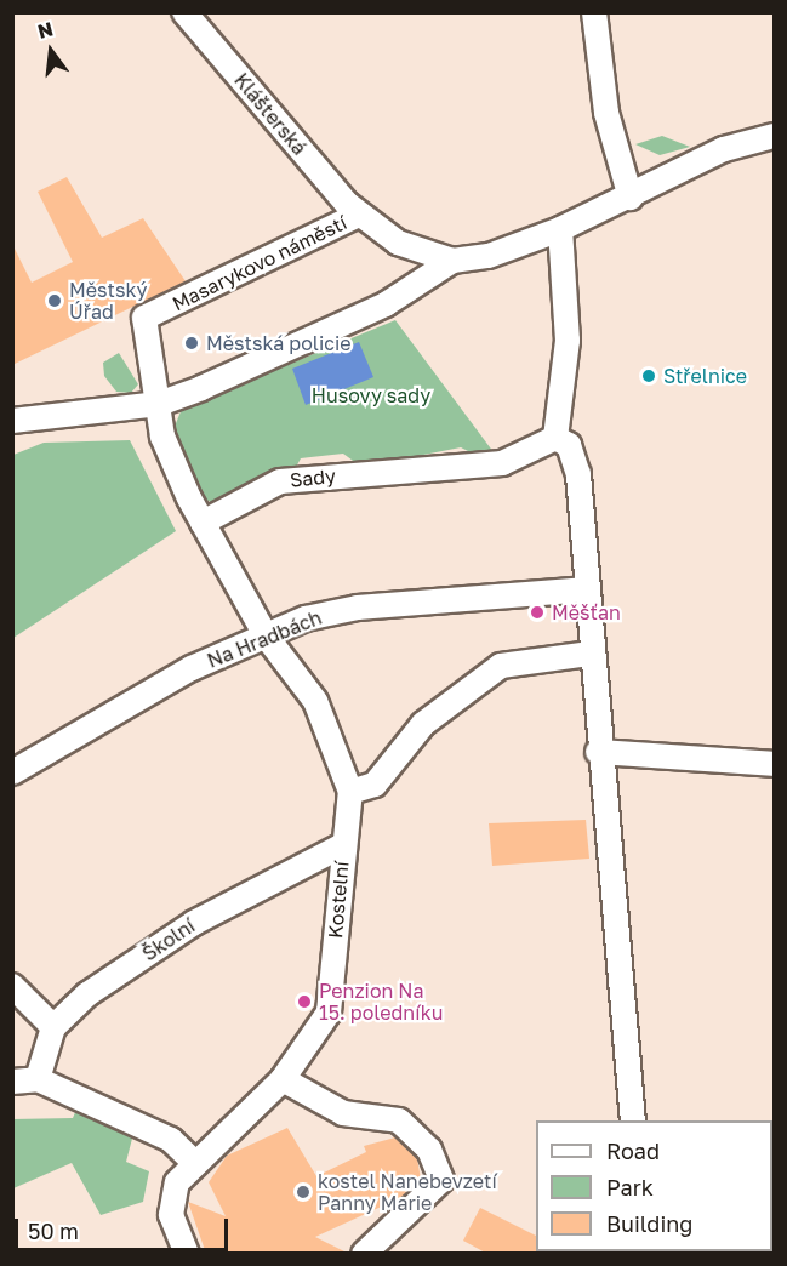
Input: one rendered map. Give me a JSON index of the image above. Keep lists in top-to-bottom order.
{
  "streets": {
    "street": [
      "Klášterská",
      "Masarykovo náměstí",
      "Sady",
      "Na Hradbách",
      "Kostelní",
      "Školní"
    ]
  },
  "crossings": [
    ["Klášterská", "Masarykovo náměstí"],
    ["Sady", "Kostelní"],
    ["Na Hradbách", "Kostelní"],
    ["Kostelní", "Školní"]
  ],
  "parks": ["Husovy sady"],
  "places": [
    "Městský Úřad",
    "Městská policie",
    "Střelnice",
    "Měšťan",
    "Penzion Na 15. poledníku",
    "kostel Nanebevzetí Panny Marie"
  ],
  "legend": ["Road", "Park", "Building"],
  "scale_bar": "50 m",
  "north": "top"
}
